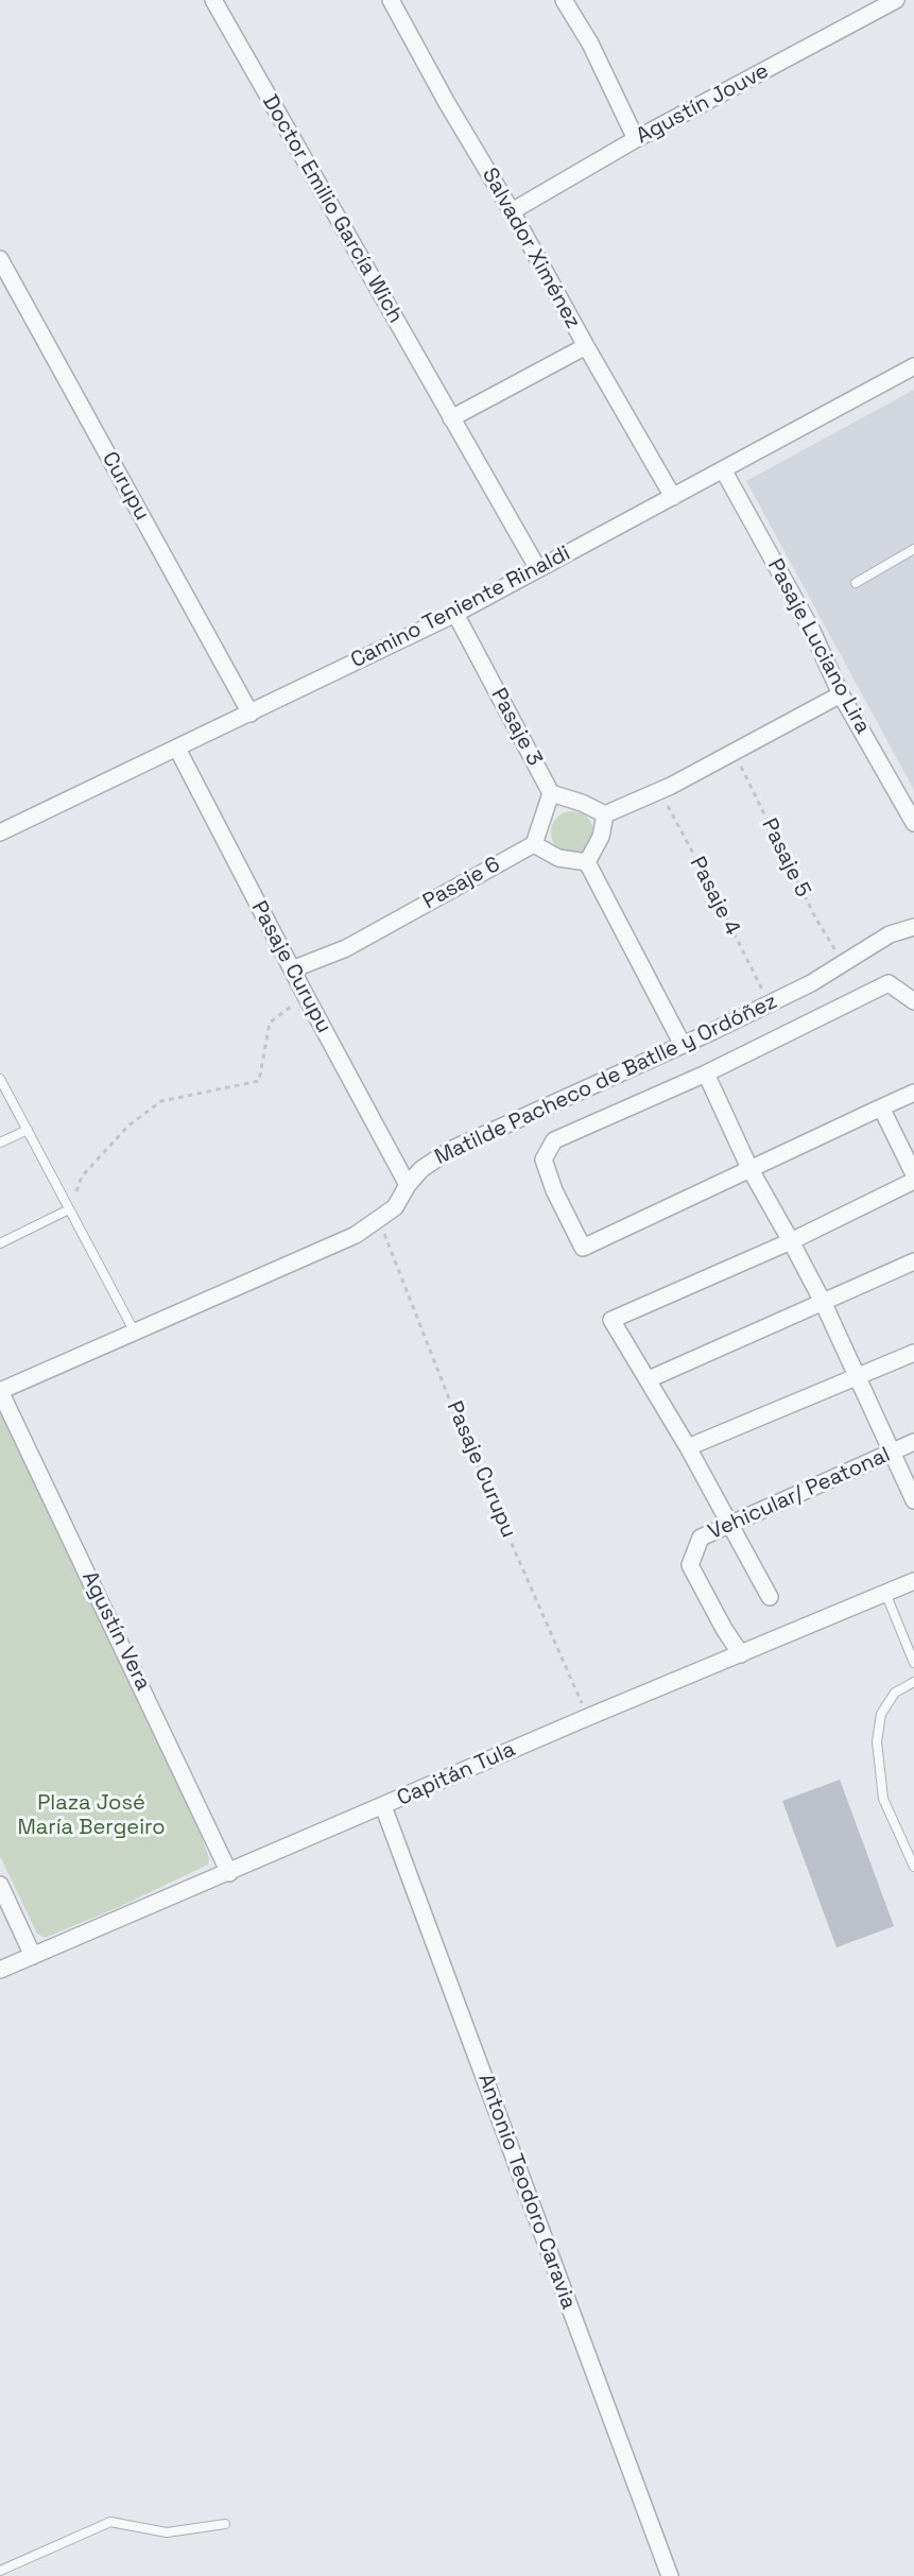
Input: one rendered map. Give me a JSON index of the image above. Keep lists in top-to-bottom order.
{
  "streets": {
    "street": [
      "Agustín Jouve",
      "Doctor Emilio García Wich",
      "Salvador Ximénez",
      "Curupu",
      "Camino Teniente Rinaldi",
      "Pasaje Luciano Lira",
      "Pasaje 3",
      "Pasaje 6",
      "Pasaje Curupu",
      "Matilde Pacheco de Batlle y Ordóñez",
      "Vehicular/ Peatonal",
      "Agustín Vera",
      "Capitán Tula",
      "Antonio Teodoro Caravia"
    ],
    "path": ["Pasaje 5", "Pasaje 4"]
  },
  "crossings": [
    ["Agustín Jouve", "Salvador Ximénez"],
    ["Doctor Emilio García Wich", "Camino Teniente Rinaldi"],
    ["Salvador Ximénez", "Camino Teniente Rinaldi"],
    ["Curupu", "Camino Teniente Rinaldi"],
    ["Camino Teniente Rinaldi", "Pasaje Luciano Lira"],
    ["Camino Teniente Rinaldi", "Pasaje 3"],
    ["Camino Teniente Rinaldi", "Pasaje Curupu"],
    ["Pasaje 5", "Matilde Pacheco de Batlle y Ordóñez"],
    ["Pasaje 6", "Pasaje Curupu"],
    ["Pasaje 4", "Matilde Pacheco de Batlle y Ordóñez"],
    ["Pasaje Curupu", "Matilde Pacheco de Batlle y Ordóñez"],
    ["Pasaje Curupu", "Capitán Tula"],
    ["Matilde Pacheco de Batlle y Ordóñez", "Agustín Vera"],
    ["Vehicular/ Peatonal", "Capitán Tula"],
    ["Agustín Vera", "Capitán Tula"],
    ["Capitán Tula", "Antonio Teodoro Caravia"]
  ],
  "parks": ["Plaza José María Bergeiro"]
}
